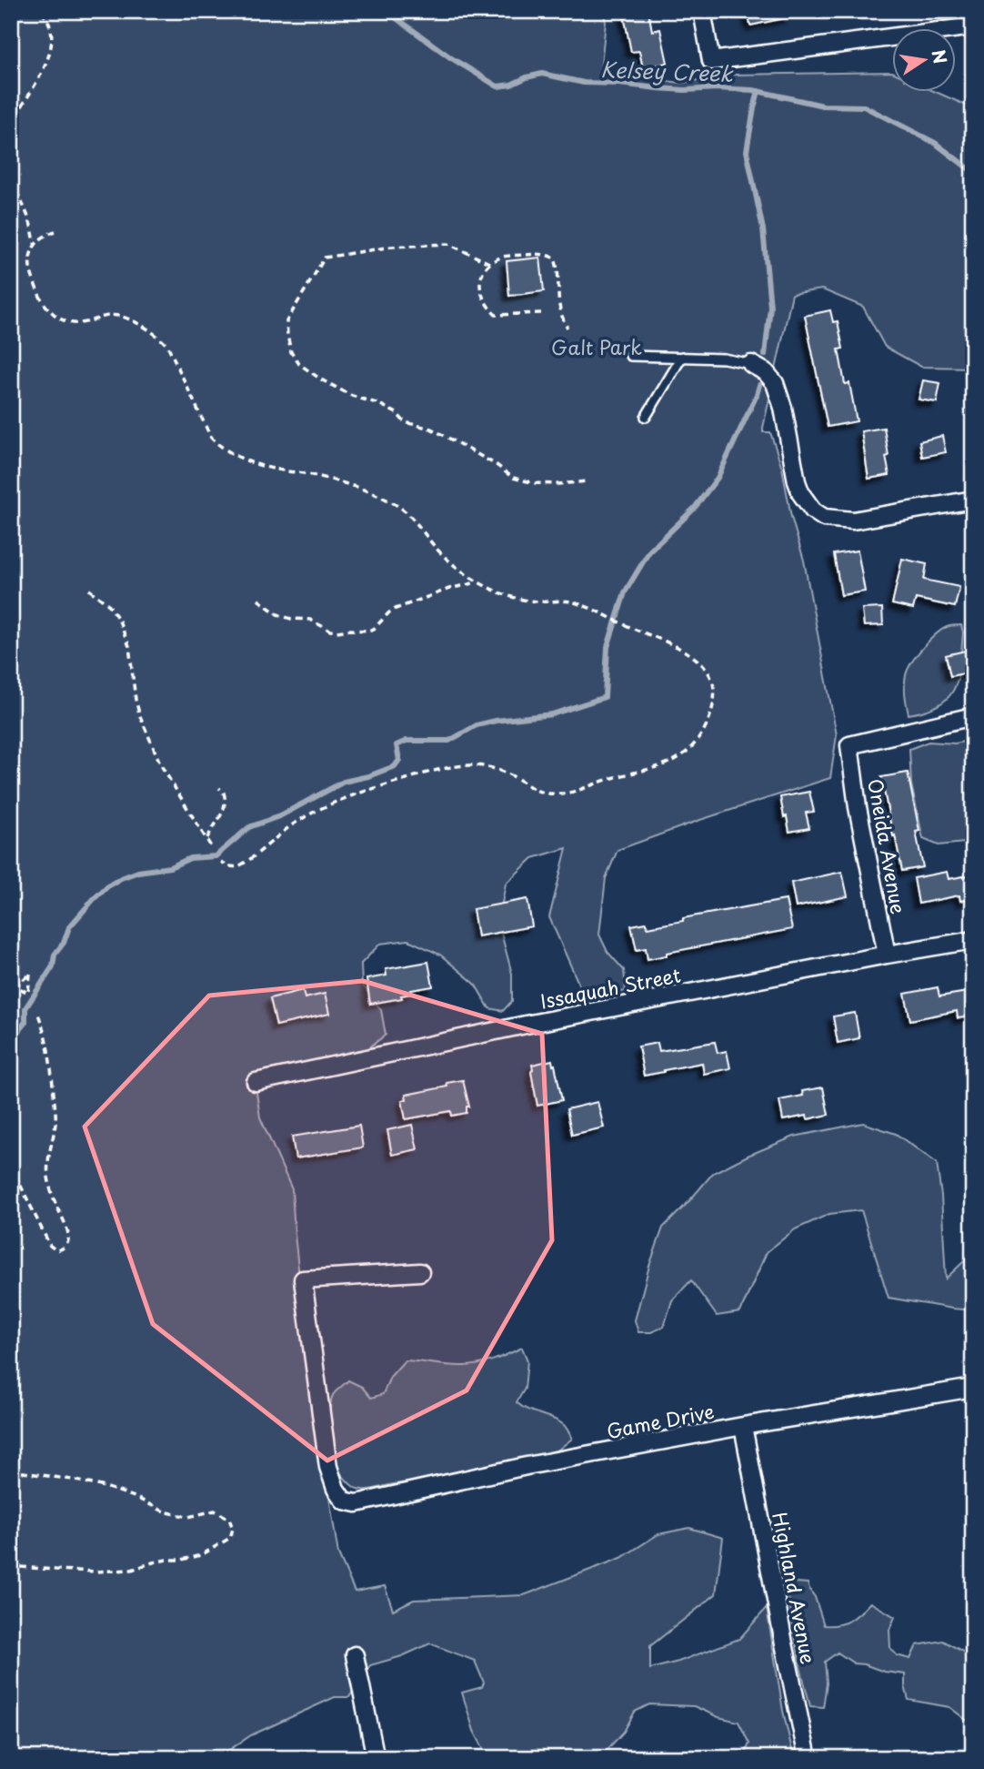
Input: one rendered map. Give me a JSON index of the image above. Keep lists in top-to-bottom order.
{
  "streets": {
    "street": [
      "Oneida Avenue",
      "Issaquah Street",
      "Game Drive",
      "Highland Avenue"
    ]
  },
  "crossings": [
    ["Oneida Avenue", "Issaquah Street"],
    ["Game Drive", "Highland Avenue"]
  ],
  "water": ["Kelsey Creek"],
  "parks": ["Galt Park"],
  "north": "right"
}
